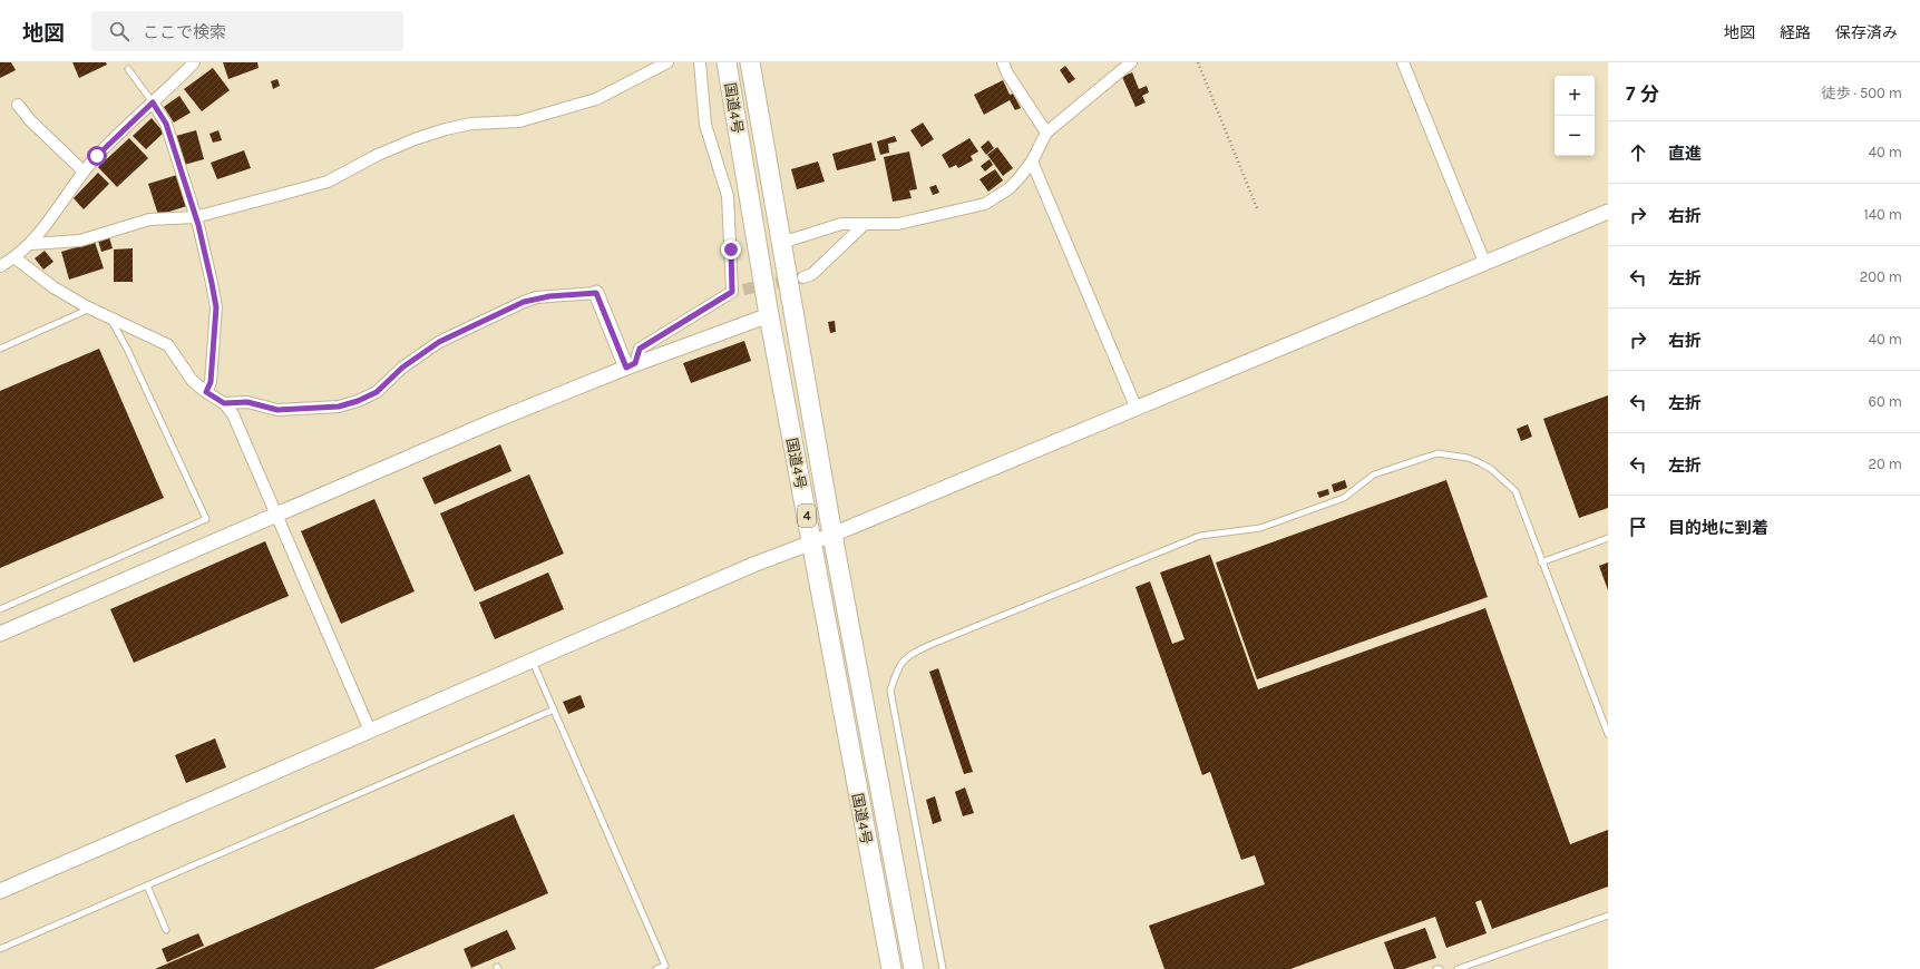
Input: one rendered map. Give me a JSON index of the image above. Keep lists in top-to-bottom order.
{
  "streets": {
    "highway": ["国道4号", "4"]
  },
  "page": {
    "header": "地図",
    "search": "ここで検索",
    "nav": ["地図", "経路", "保存済み"],
    "heading": ["7 分", "徒歩 · 500 m"],
    "map_buttons": ["+", "−"],
    "list": [
      ["直進", "40 m"],
      ["右折", "140 m"],
      ["左折", "200 m"],
      ["右折", "40 m"],
      ["左折", "60 m"],
      ["左折", "20 m"],
      "目的地に到着"
    ]
  }
}
